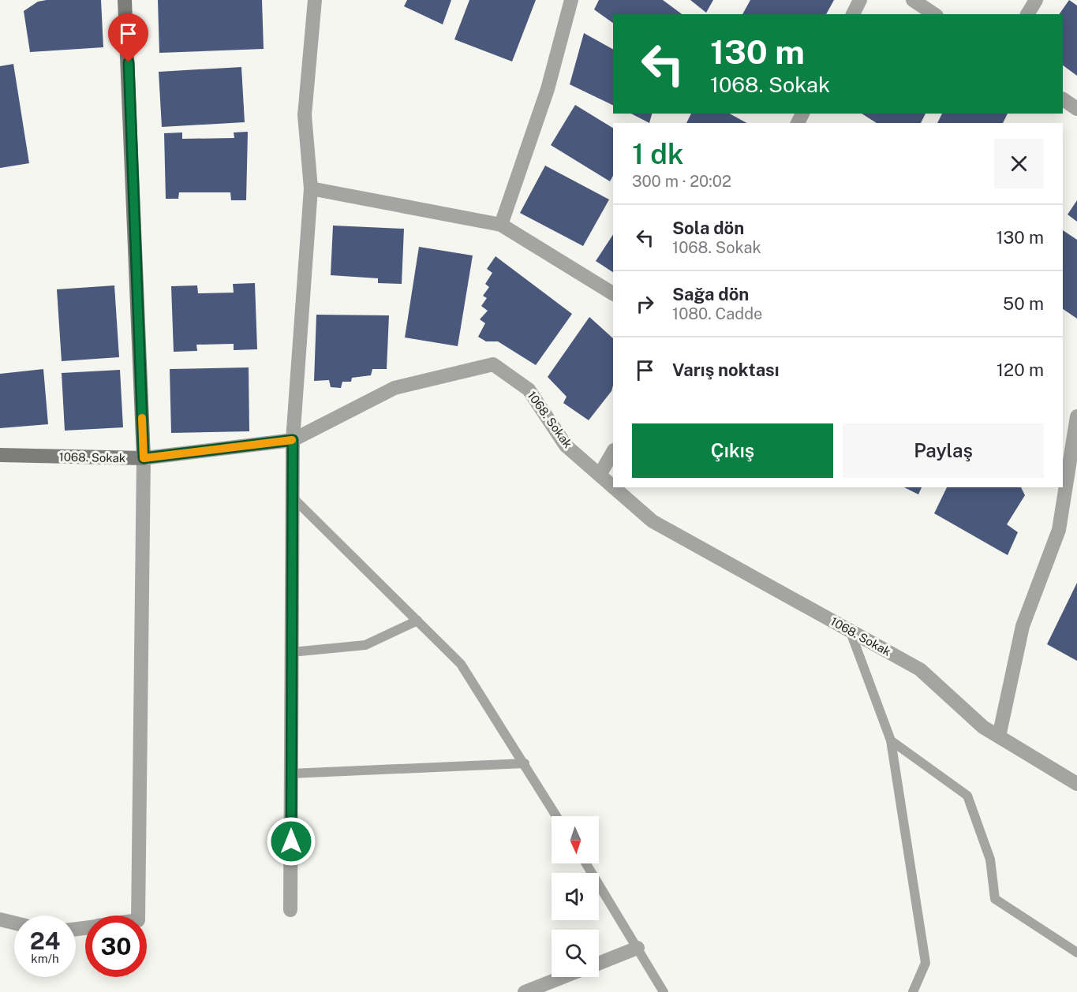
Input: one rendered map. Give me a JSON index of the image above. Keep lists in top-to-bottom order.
{
  "streets": {
    "street": ["1068. Sokak"]
  },
  "north": "bottom",
  "page": {
    "turn": ["130 m", "1068. Sokak"],
    "heading": ["1 dk", "300 m · 20:02"],
    "list": [
      {
        "name": "Sola dön",
        "note": "1068. Sokak",
        "value": "130 m"
      },
      {
        "name": "Sağa dön",
        "note": "1080. Cadde",
        "value": "50 m"
      },
      {
        "name": "Varış noktası",
        "value": "120 m"
      }
    ],
    "buttons": ["Çıkış", "Paylaş"],
    "speed": "24 km/h",
    "limit": "30"
  }
}
